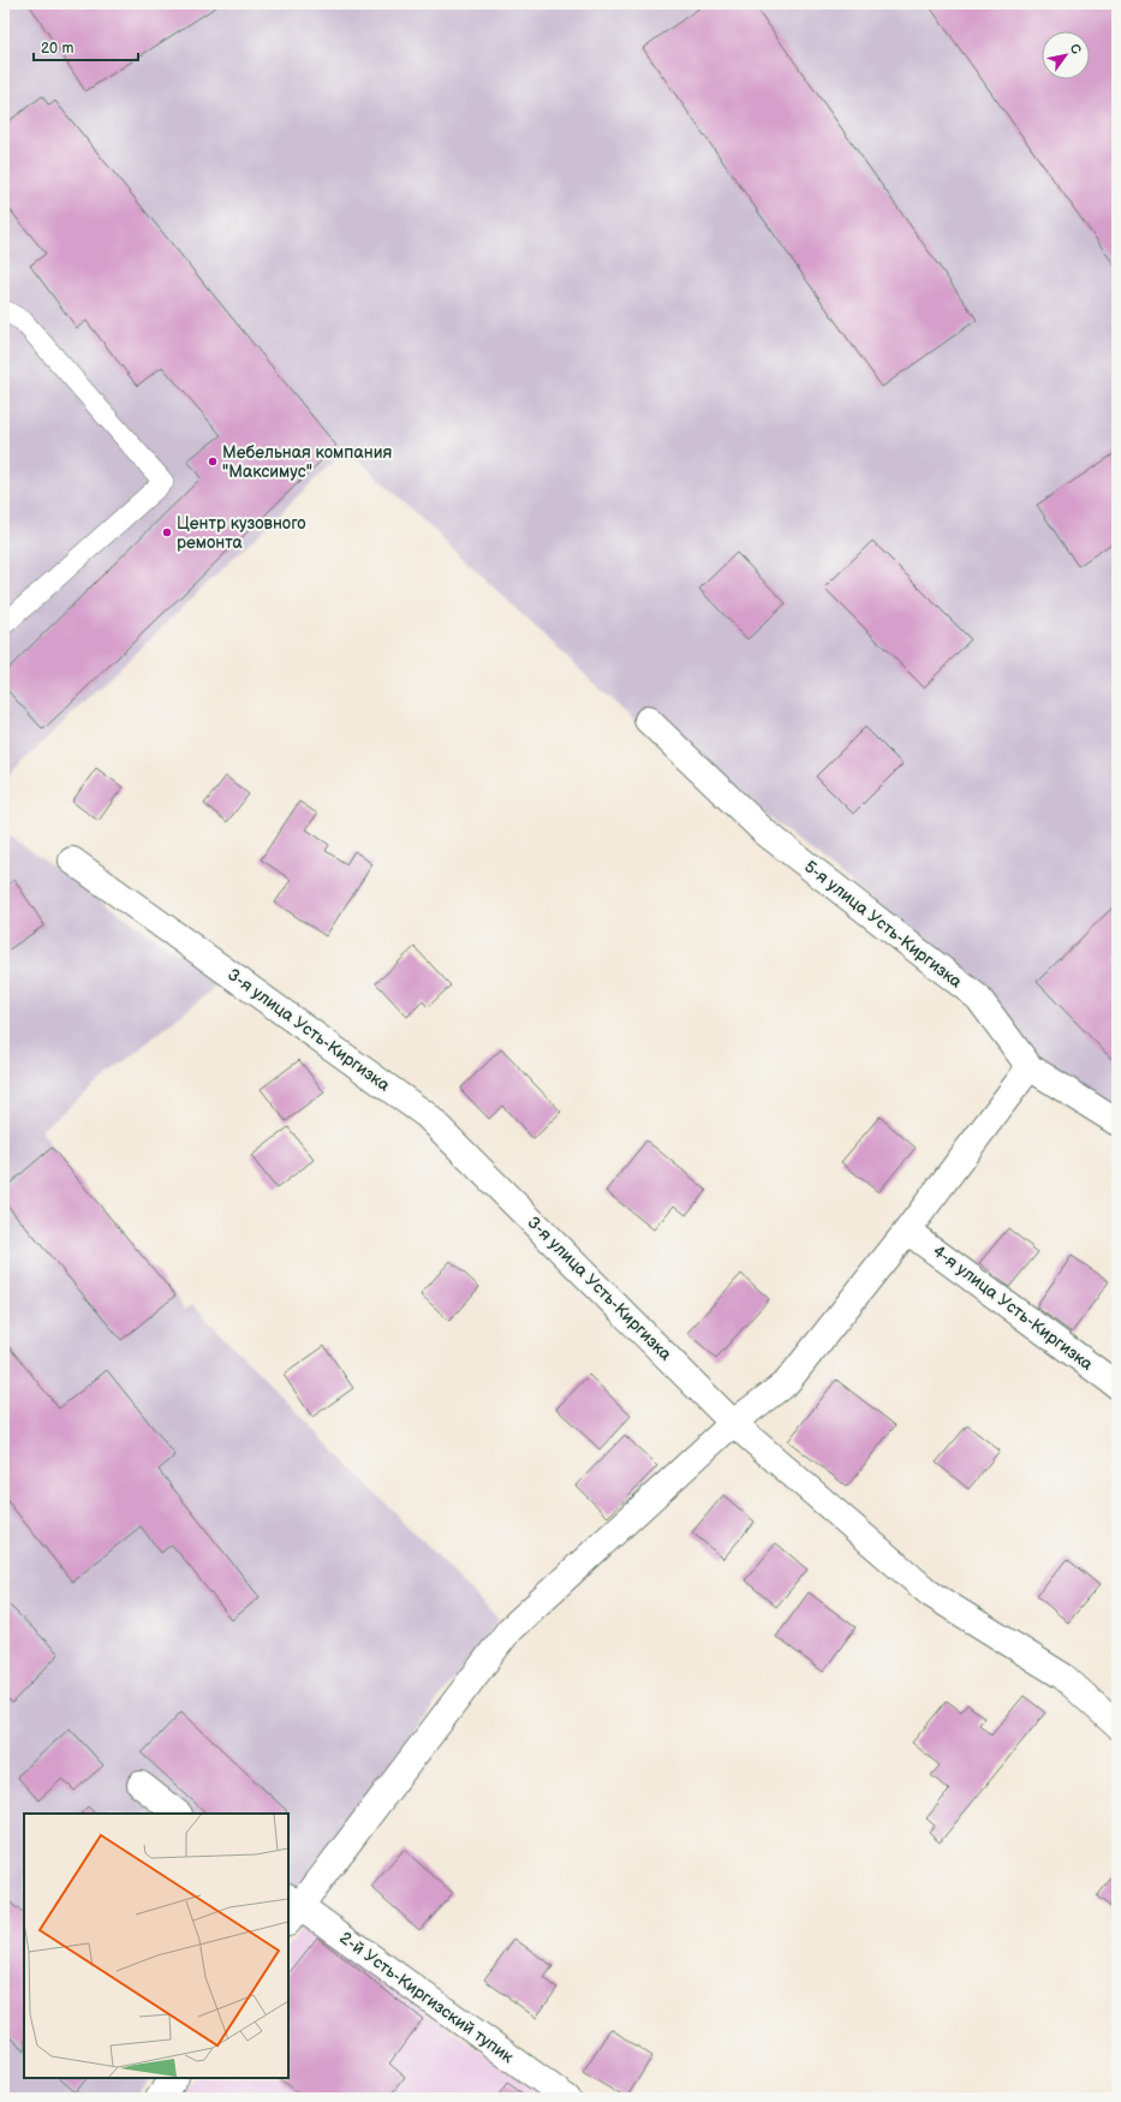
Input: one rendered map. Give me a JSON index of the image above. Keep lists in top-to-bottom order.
{
  "streets": {
    "street": [
      "5-я улица Усть-Киргизка",
      "3-я улица Усть-Киргизка",
      "4-я улица Усть-Киргизка",
      "2-й Усть-Киргизский тупик"
    ]
  },
  "places": ["Мебельная компания \"Максимус\"", "Центр кузовного ремонта"],
  "scale_bar": "20 m",
  "north": "top right"
}
